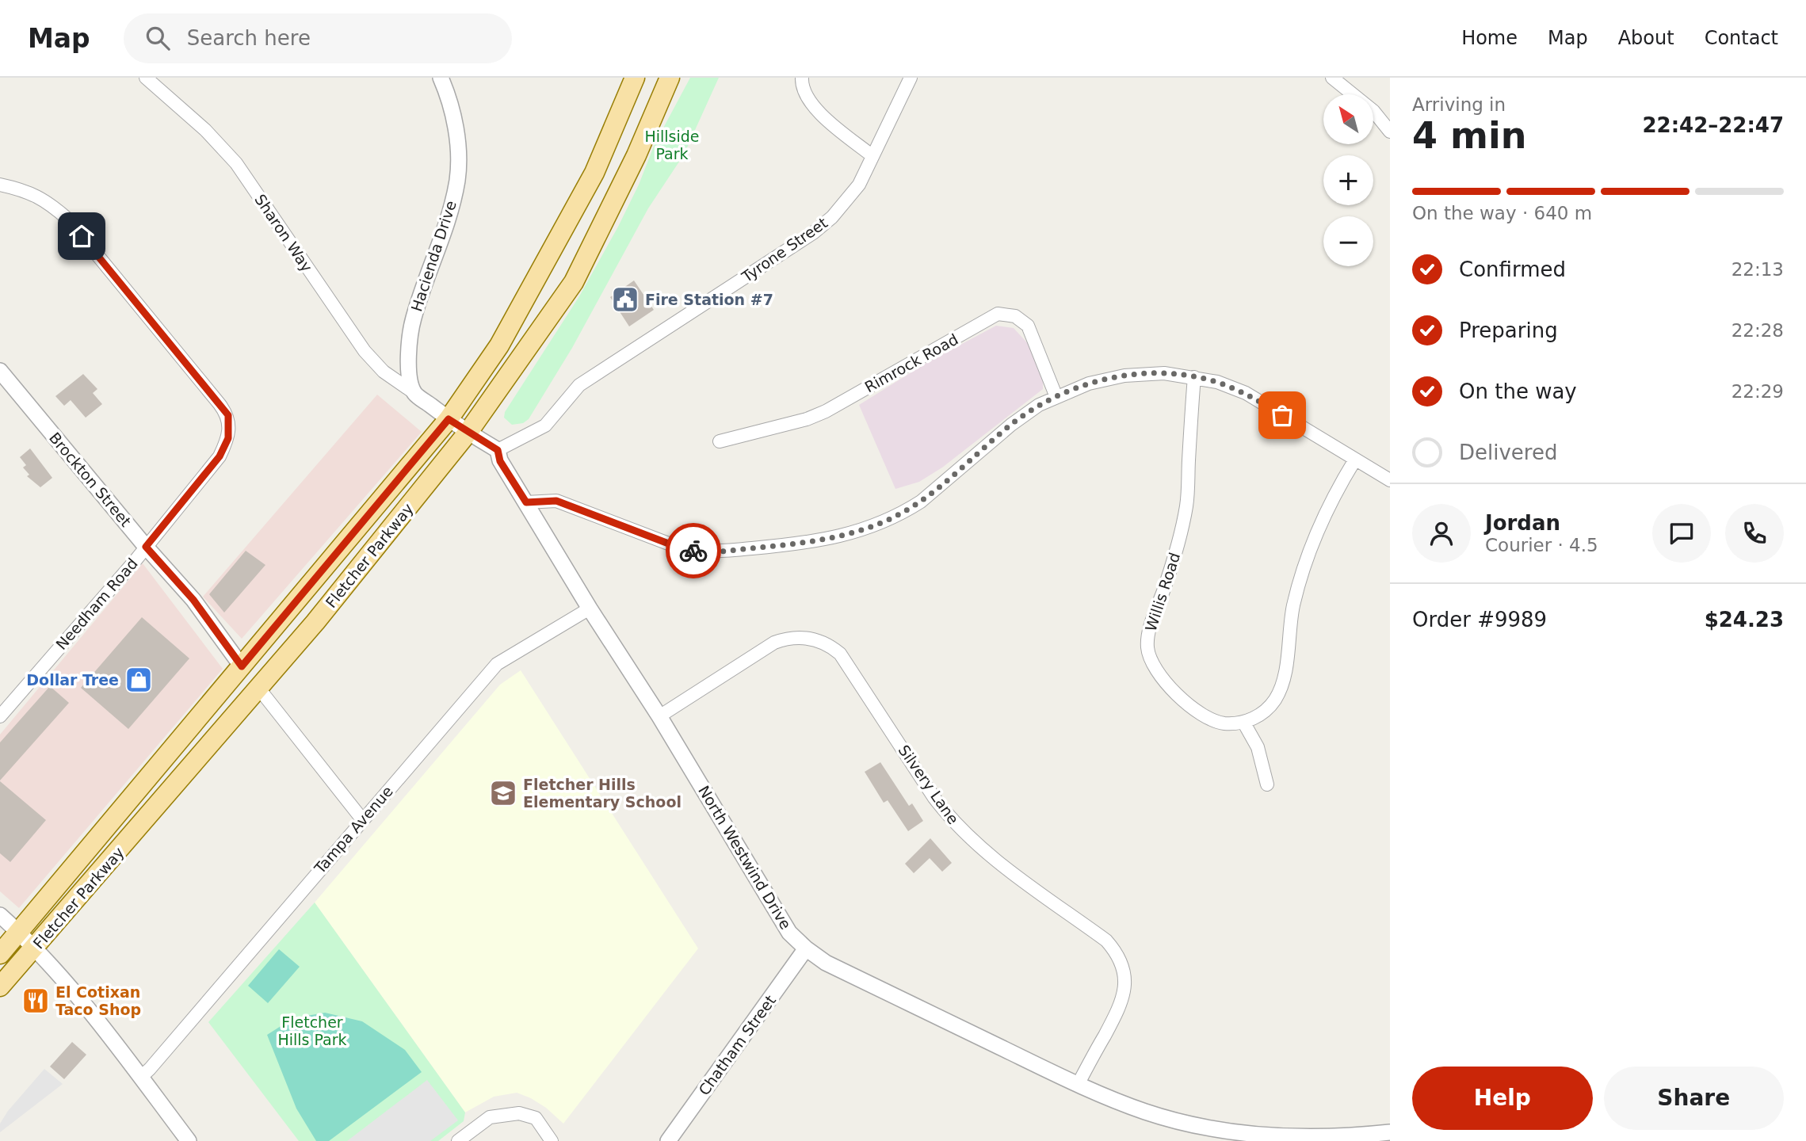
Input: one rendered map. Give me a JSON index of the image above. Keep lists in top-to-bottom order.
{
  "streets": {
    "main road": ["Fletcher Parkway"],
    "street": [
      "Sharon Way",
      "Tyrone Street",
      "Hacienda Drive",
      "Rimrock Road",
      "Brockton Street",
      "Willis Road",
      "Needham Road",
      "Silvery Lane",
      "Tampa Avenue",
      "North Westwind Drive",
      "Chatham Street"
    ]
  },
  "crossings": [
    ["Sharon Way", "Hacienda Drive"],
    ["Tyrone Street", "North Westwind Drive"],
    ["Brockton Street", "Fletcher Parkway"],
    ["Brockton Street", "Needham Road"],
    ["Silvery Lane", "North Westwind Drive"],
    ["Tampa Avenue", "North Westwind Drive"],
    ["North Westwind Drive", "Chatham Street"]
  ],
  "parks": ["Hillside Park", "Fletcher Hills Park"],
  "places": {
    "public building": ["Fire Station #7"],
    "shop": ["Dollar Tree"],
    "school or university": ["Fletcher Hills Elementary School"],
    "restaurant": ["El Cotixan Taco Shop"]
  },
  "north": "top left",
  "page": {
    "header": "Map",
    "search": "Search here",
    "nav": [
      "Home",
      "Map",
      "About",
      "Contact"
    ],
    "heading": ["4 min", "Arriving in", "22:42–22:47"],
    "panel": [
      "Jordan",
      "Courier · 4.5",
      "Order #9989",
      "$24.23"
    ],
    "map_buttons": ["+", "−"],
    "bar": "On the way · 640 m",
    "list": [
      ["Confirmed", "22:13"],
      ["Preparing", "22:28"],
      ["On the way", "22:29"],
      "Delivered"
    ],
    "buttons": ["Help", "Share"]
  }
}
